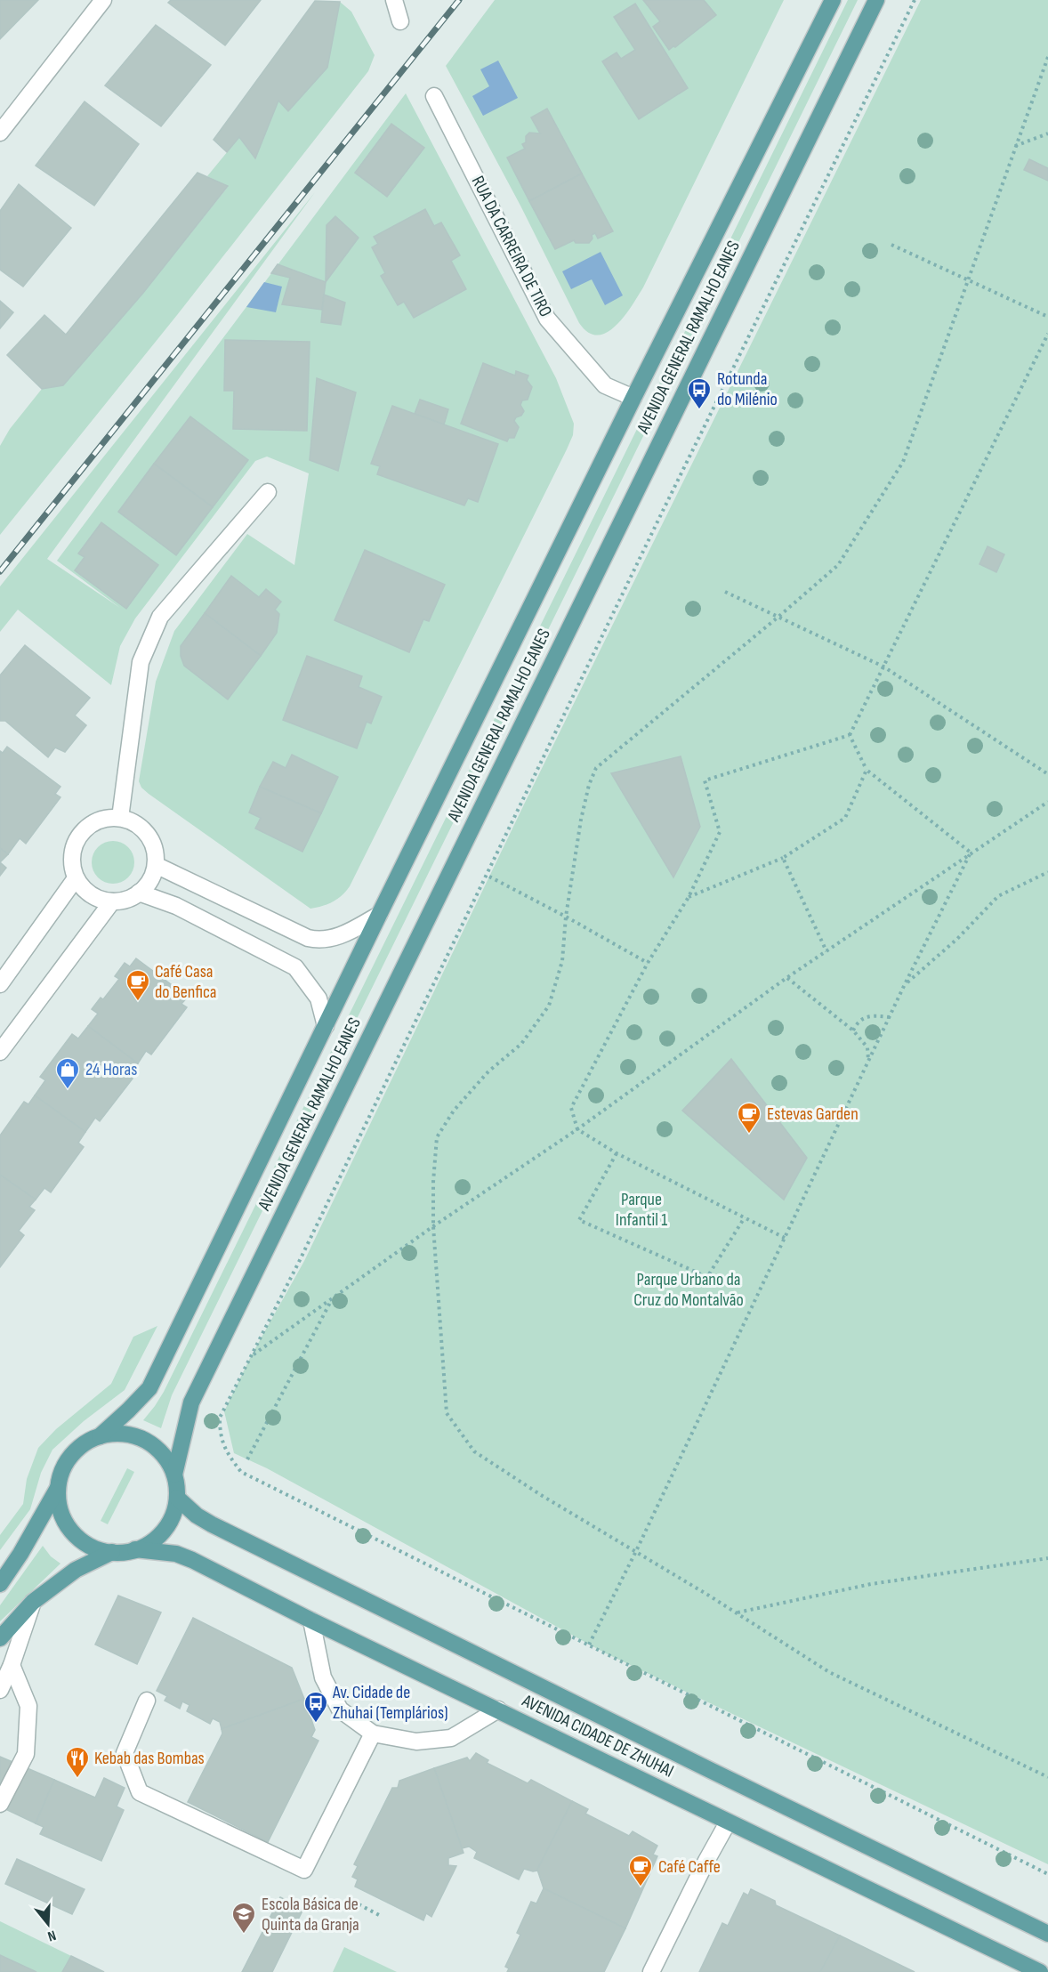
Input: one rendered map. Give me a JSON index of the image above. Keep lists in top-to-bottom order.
{
  "streets": {
    "main road": ["AVENIDA GENERAL RAMALHO EANES", "AVENIDA CIDADE DE ZHUHAI"],
    "street": ["RUA DA CARREIRA DE TIRO"]
  },
  "crossings": [
    ["RUA DA CARREIRA DE TIRO", "AVENIDA GENERAL RAMALHO EANES"],
    ["AVENIDA GENERAL RAMALHO EANES", "AVENIDA CIDADE DE ZHUHAI"]
  ],
  "parks": ["Parque Infantil 1", "Parque Urbano da Cruz do Montalvão"],
  "places": {
    "bus stop": ["Rotunda do Milénio", "Av. Cidade de Zhuhai (Templários)"],
    "cafe": ["Café Casa do Benfica", "Estevas Garden", "Café Caffe"],
    "shop": ["24 Horas"],
    "restaurant": ["Kebab das Bombas"],
    "school or university": ["Escola Básica de Quinta da Granja"]
  },
  "north": "bottom"
}
